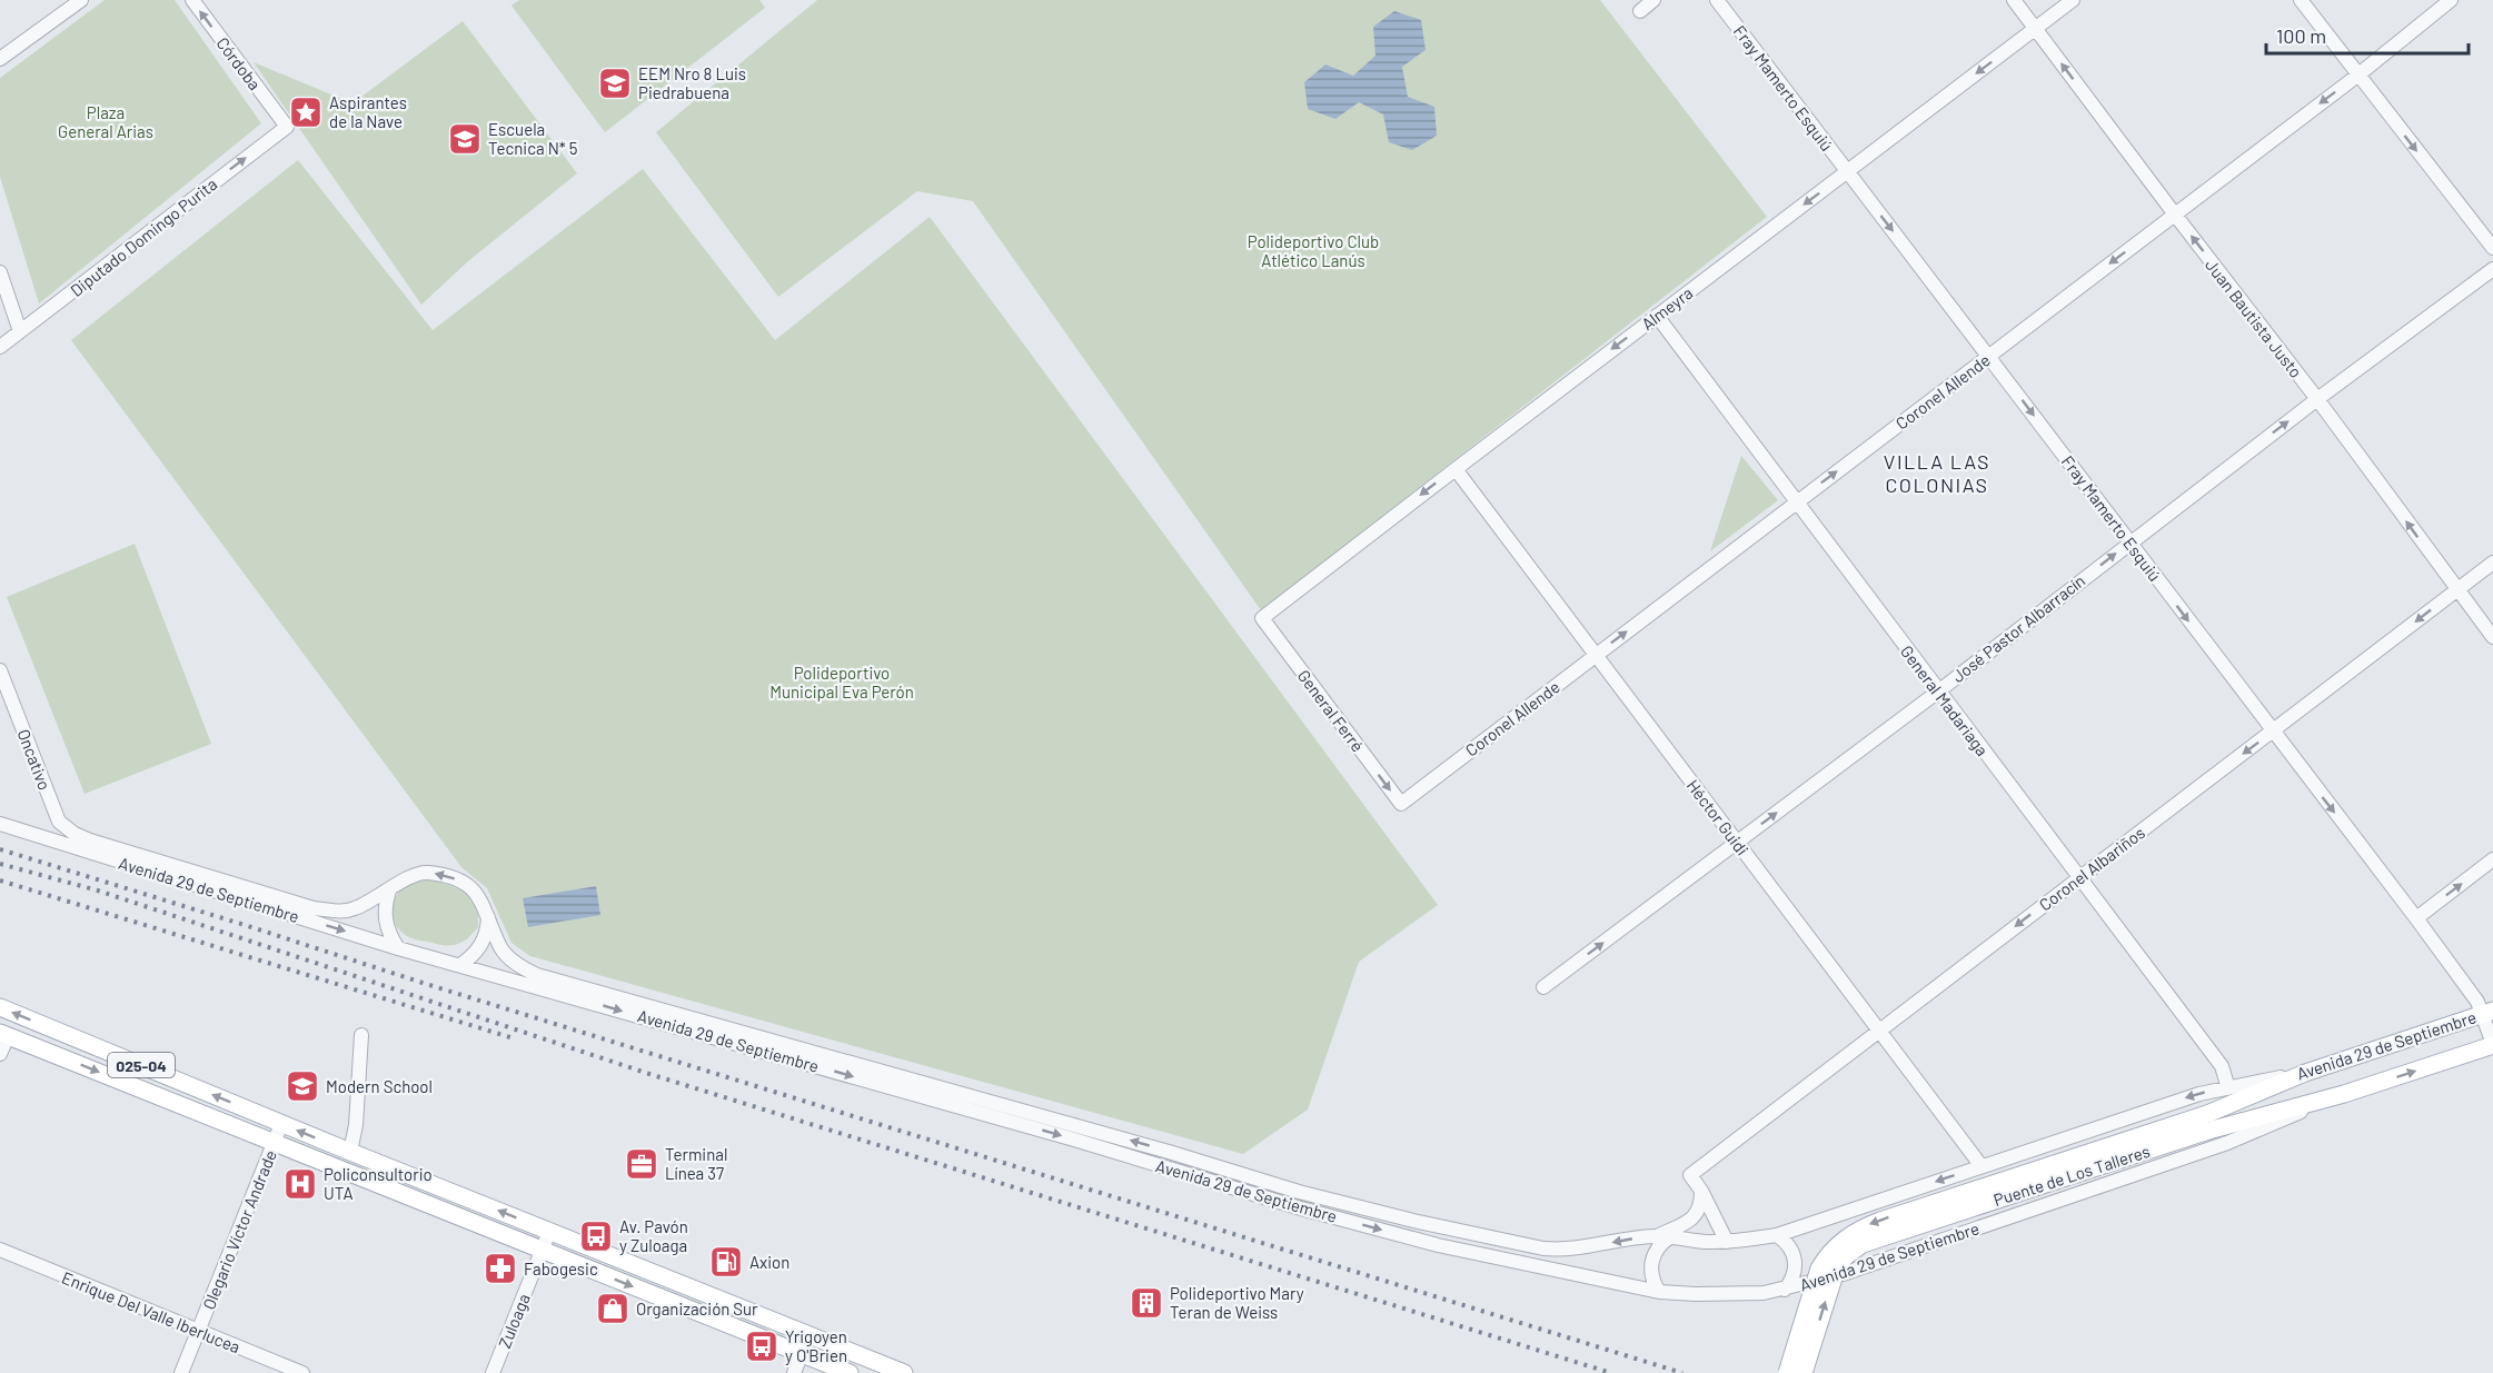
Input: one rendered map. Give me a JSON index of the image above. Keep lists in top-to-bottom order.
{
  "streets": {
    "main road": ["Avenida 29 de Septiembre", "025-04", "Puente de Los Talleres"],
    "street": [
      "Córdoba",
      "Fray Mamerto Esquiú",
      "Diputado Domingo Purita",
      "Almeyra",
      "Juan Bautista Justo",
      "Coronel Allende",
      "José Pastor Albarracín",
      "General Madariaga",
      "General Ferré",
      "Oncativo",
      "Héctor Guidi",
      "Coronel Albariños",
      "Olegario Víctor Andrade",
      "Enrique Del Valle Iberlucea",
      "Zuloaga"
    ]
  },
  "crossings": [
    ["Córdoba", "Diputado Domingo Purita"],
    ["Fray Mamerto Esquiú", "Almeyra"],
    ["Fray Mamerto Esquiú", "Coronel Allende"],
    ["Fray Mamerto Esquiú", "José Pastor Albarracín"],
    ["Fray Mamerto Esquiú", "Coronel Albariños"],
    ["Fray Mamerto Esquiú", "Avenida 29 de Septiembre"],
    ["Almeyra", "Juan Bautista Justo"],
    ["Almeyra", "General Madariaga"],
    ["Almeyra", "General Ferré"],
    ["Almeyra", "Héctor Guidi"],
    ["Juan Bautista Justo", "Coronel Allende"],
    ["Juan Bautista Justo", "José Pastor Albarracín"],
    ["Juan Bautista Justo", "Coronel Albariños"],
    ["Coronel Allende", "General Madariaga"],
    ["Coronel Allende", "General Ferré"],
    ["Coronel Allende", "Héctor Guidi"],
    ["José Pastor Albarracín", "General Madariaga"],
    ["José Pastor Albarracín", "Héctor Guidi"],
    ["General Madariaga", "Coronel Albariños"],
    ["General Madariaga", "Avenida 29 de Septiembre"],
    ["Oncativo", "Avenida 29 de Septiembre"],
    ["Héctor Guidi", "Coronel Albariños"],
    ["Héctor Guidi", "Avenida 29 de Septiembre"],
    ["Avenida 29 de Septiembre", "Puente de Los Talleres"],
    ["025-04", "Olegario Víctor Andrade"],
    ["025-04", "Zuloaga"],
    ["Olegario Víctor Andrade", "Enrique Del Valle Iberlucea"]
  ],
  "one_way": [
    "Córdoba",
    "Fray Mamerto Esquiú",
    "Diputado Domingo Purita",
    "Almeyra",
    "Juan Bautista Justo",
    "José Pastor Albarracín",
    "General Ferré",
    "Coronel Albariños"
  ],
  "districts": ["VILLA LAS COLONIAS"],
  "parks": ["Plaza General Arias", "Polideportivo Club Atlético Lanús", "Polideportivo Municipal Eva Perón"],
  "places": {
    "school or university": ["EEM Nro 8 Luis Piedrabuena", "Escuela Tecnica N* 5", "Modern School"],
    "place": ["Aspirantes de la Nave"],
    "office": ["Terminal Línea 37"],
    "hospital": ["Policonsultorio UTA"],
    "bus stop": ["Av. Pavón y Zuloaga", "Yrigoyen y O'Brien"],
    "fuel station": ["Axion"],
    "pharmacy": ["Fabogesic"],
    "building": ["Polideportivo Mary Teran de Weiss"],
    "shop": ["Organización Sur"]
  },
  "scale_bar": "100 m"
}
